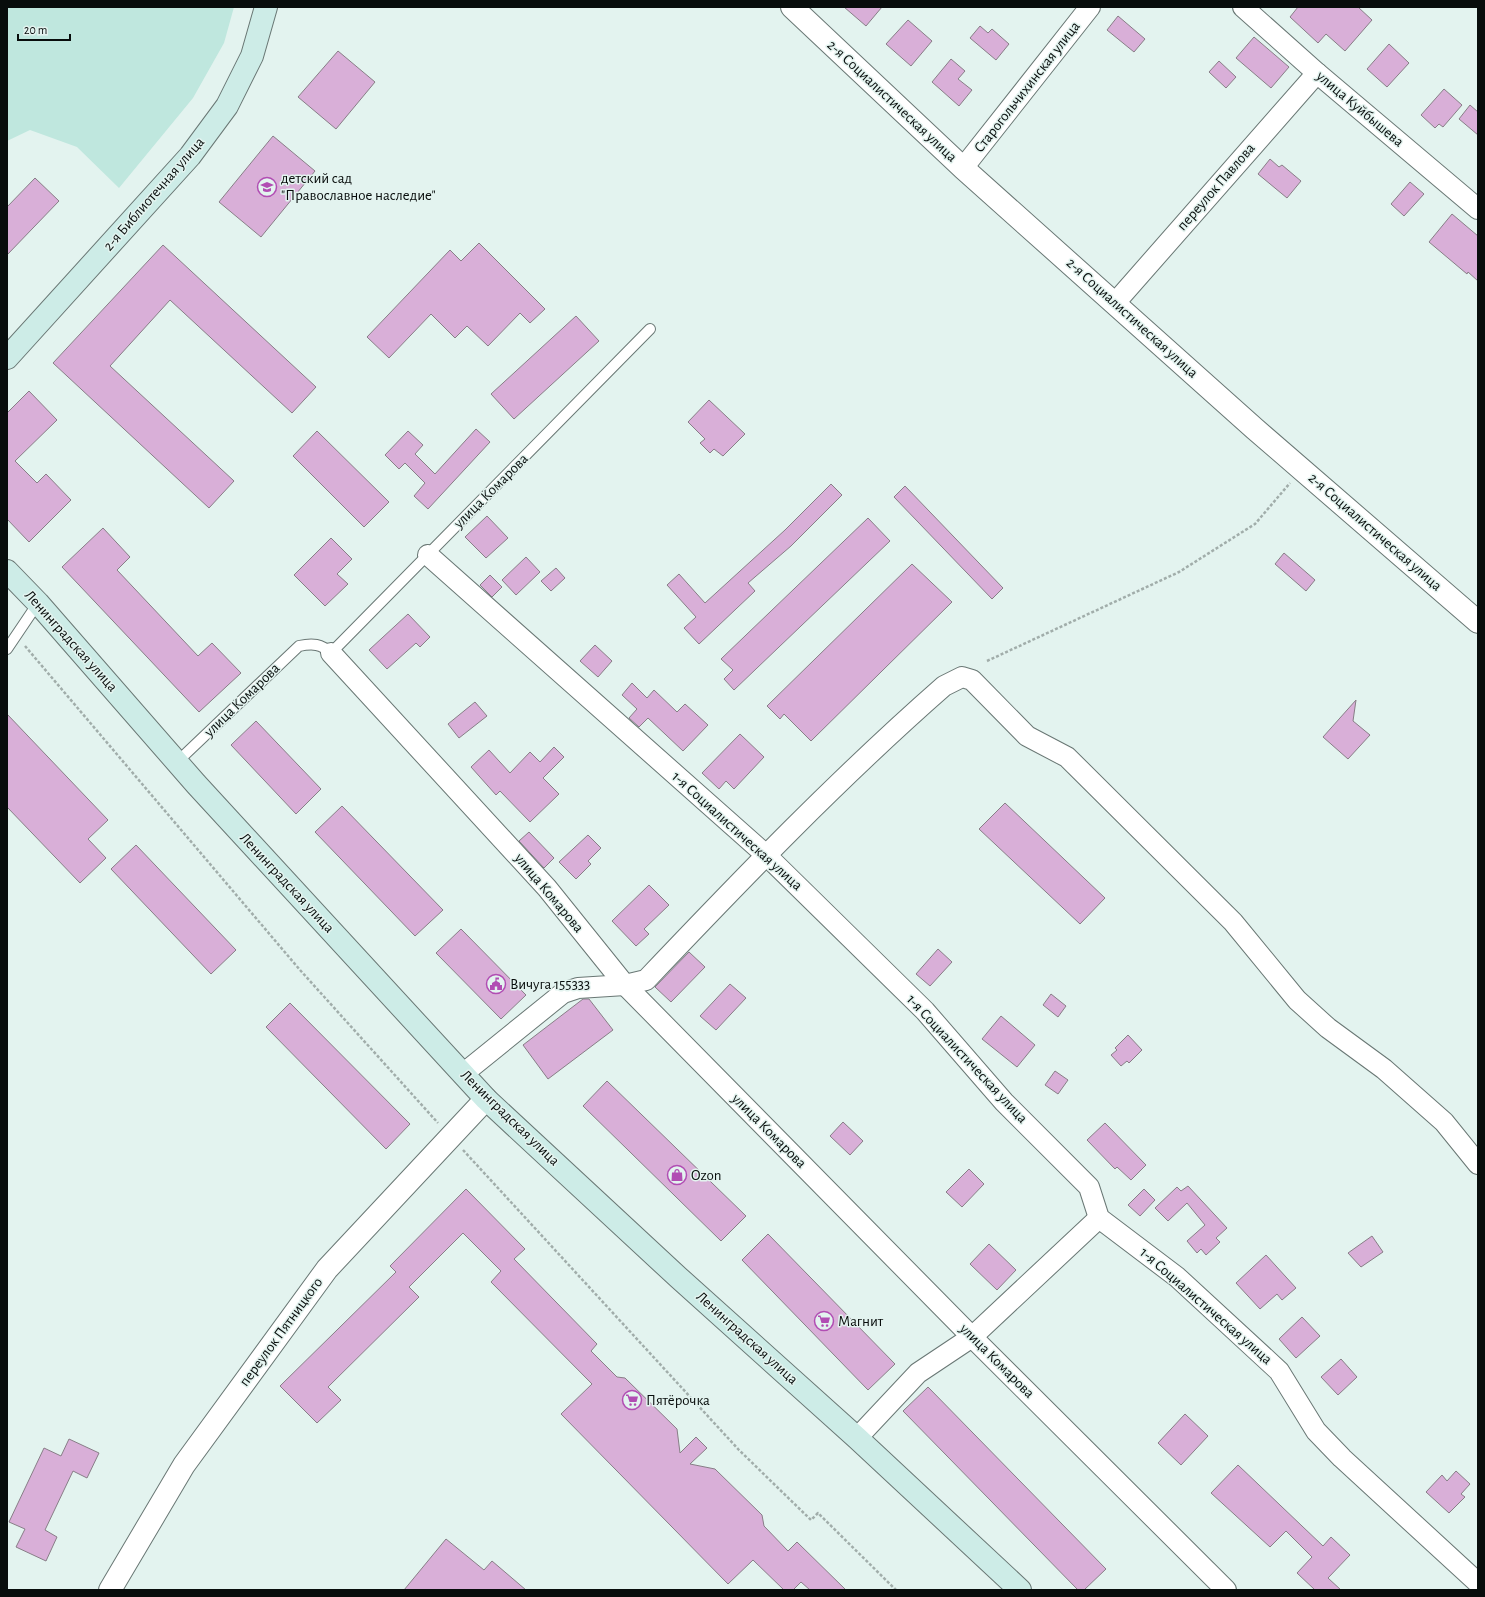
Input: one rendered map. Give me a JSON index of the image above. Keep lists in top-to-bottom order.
{
  "streets": {
    "main road": ["2-я Библиотечная улица", "Ленинградская улица"],
    "street": [
      "Старогольчихинская улица",
      "2-я Социалистическая улица",
      "улица Куйбышева",
      "переулок Павлова",
      "улица Комарова",
      "1-я Социалистическая улица",
      "переулок Пятницкого"
    ]
  },
  "crossings": [
    ["Старогольчихинская улица", "2-я Социалистическая улица"],
    ["2-я Социалистическая улица", "переулок Павлова"],
    ["улица Куйбышева", "переулок Павлова"],
    ["улица Комарова", "Ленинградская улица"],
    ["улица Комарова", "1-я Социалистическая улица"],
    ["Ленинградская улица", "переулок Пятницкого"]
  ],
  "places": {
    "school or university": ["детский сад \"Православное наследие\""],
    "public building": ["Вичуга 155333"],
    "shop": ["Ozon"],
    "supermarket": ["Магнит", "Пятёрочка"]
  },
  "scale_bar": "20 m"
}
